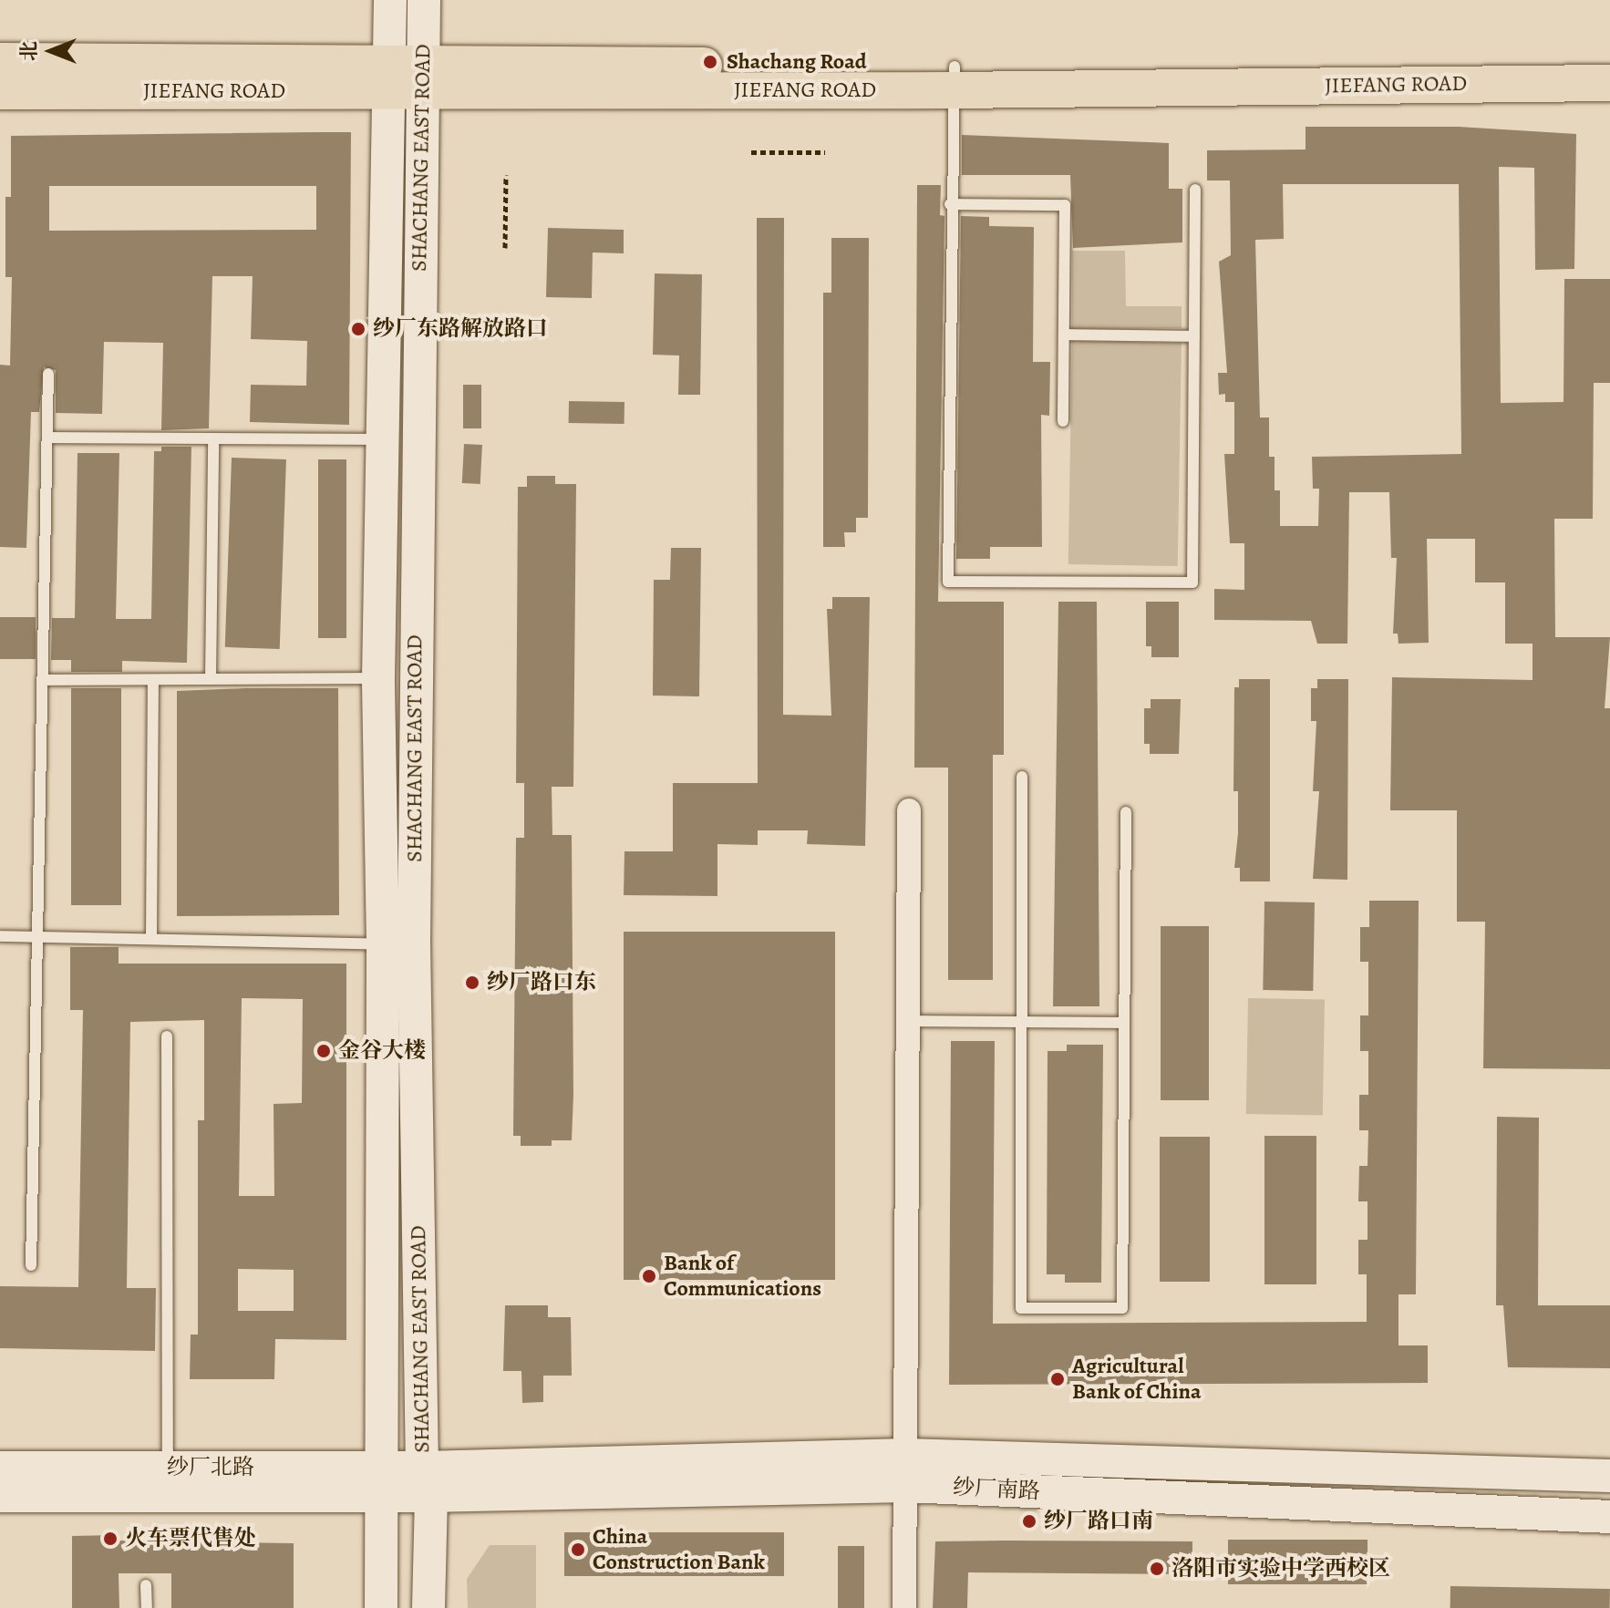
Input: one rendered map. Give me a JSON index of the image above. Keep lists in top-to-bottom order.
{
  "streets": {
    "main road": [
      "JIEFANG ROAD",
      "SHACHANG EAST ROAD",
      "纱厂北路",
      "纱厂南路"
    ]
  },
  "crossings": [
    ["JIEFANG ROAD", "SHACHANG EAST ROAD"],
    ["SHACHANG EAST ROAD", "纱厂北路"],
    ["SHACHANG EAST ROAD", "纱厂南路"],
    ["纱厂北路", "纱厂南路"]
  ],
  "places": [
    "Shachang Road",
    "纱厂东路解放路口",
    "纱厂路口东",
    "金谷大楼",
    "Bank of Communications",
    "Agricultural Bank of China",
    "纱厂路口南",
    "火车票代售处",
    "China Construction Bank",
    "洛阳市实验中学西校区"
  ],
  "north": "left"
}
